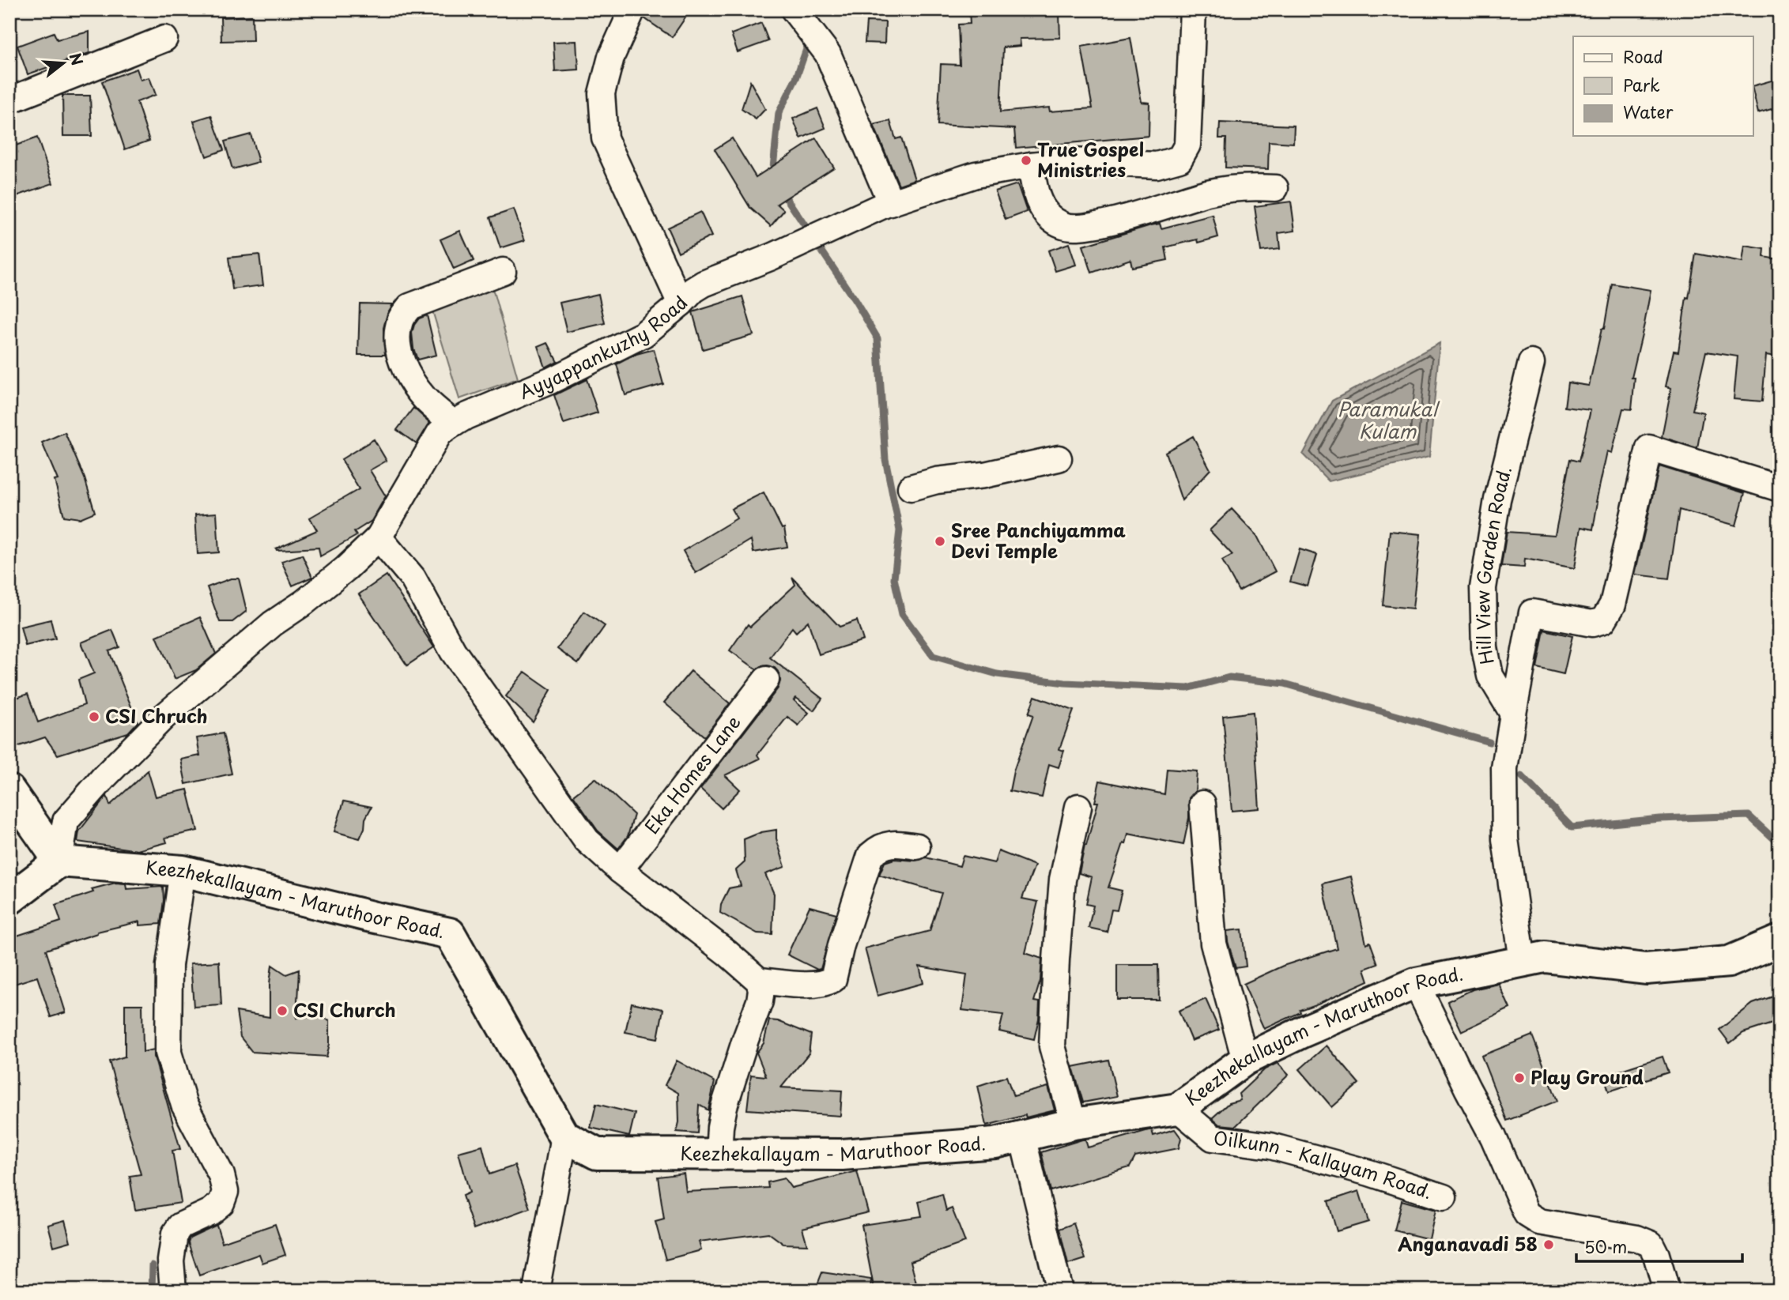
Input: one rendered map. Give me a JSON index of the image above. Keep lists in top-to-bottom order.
{
  "streets": {
    "street": [
      "Ayyappankuzhy Road",
      "Hill View Garden Road.",
      "Eka Homes Lane",
      "Keezhekallayam - Maruthoor Road.",
      "Oilkunn - Kallayam Road."
    ]
  },
  "crossings": [
    ["Ayyappankuzhy Road", "Keezhekallayam - Maruthoor Road."],
    ["Keezhekallayam - Maruthoor Road.", "Oilkunn - Kallayam Road."]
  ],
  "water": ["Paramukal Kulam"],
  "places": [
    "True Gospel Ministries",
    "Sree Panchiyamma Devi Temple",
    "CSI Chruch",
    "CSI Church",
    "Play Ground",
    "Anganavadi 58"
  ],
  "legend": ["Road", "Park", "Water"],
  "scale_bar": "50 m",
  "north": "right"
}
